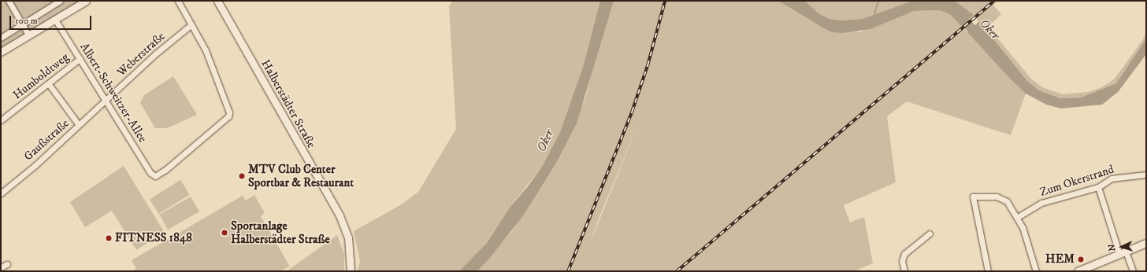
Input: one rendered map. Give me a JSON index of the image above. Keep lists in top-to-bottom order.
{
  "streets": {
    "main road": ["Halberstädter Straße"],
    "street": [
      "Weberstraße",
      "Humboldtweg",
      "Albert-Schweitzer-Allee",
      "Gaußstraße",
      "Zum Okerstrand"
    ]
  },
  "crossings": [
    ["Weberstraße", "Albert-Schweitzer-Allee"],
    ["Weberstraße", "Gaußstraße"],
    ["Humboldtweg", "Albert-Schweitzer-Allee"],
    ["Albert-Schweitzer-Allee", "Gaußstraße"]
  ],
  "water": ["Oker"],
  "places": [
    "MTV Club Center Sportbar & Restaurant",
    "Sportanlage Halberstädter Straße",
    "FITNESS 1848",
    "HEM"
  ],
  "scale_bar": "100 m",
  "north": "left"
}
